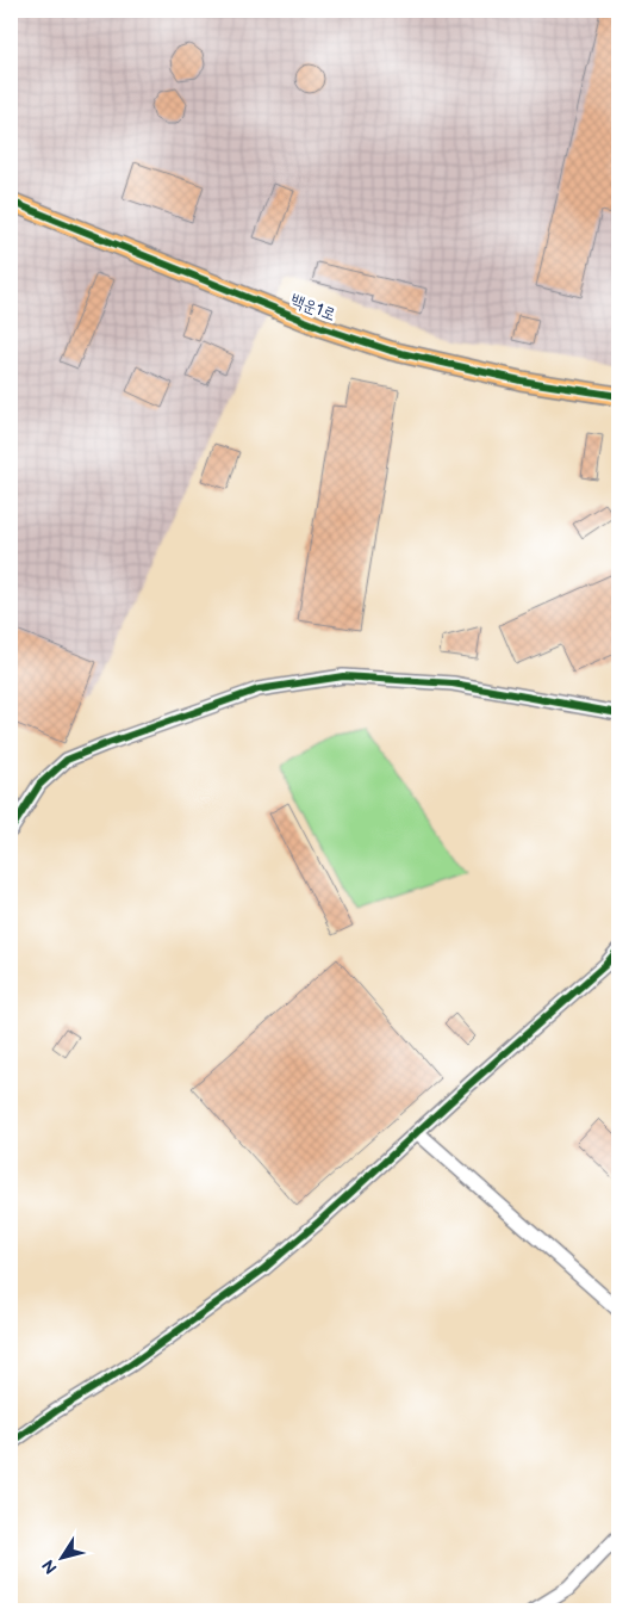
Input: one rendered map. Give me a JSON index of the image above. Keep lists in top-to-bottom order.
{
  "streets": {
    "main road": ["백운1로"]
  },
  "north": "bottom left"
}
